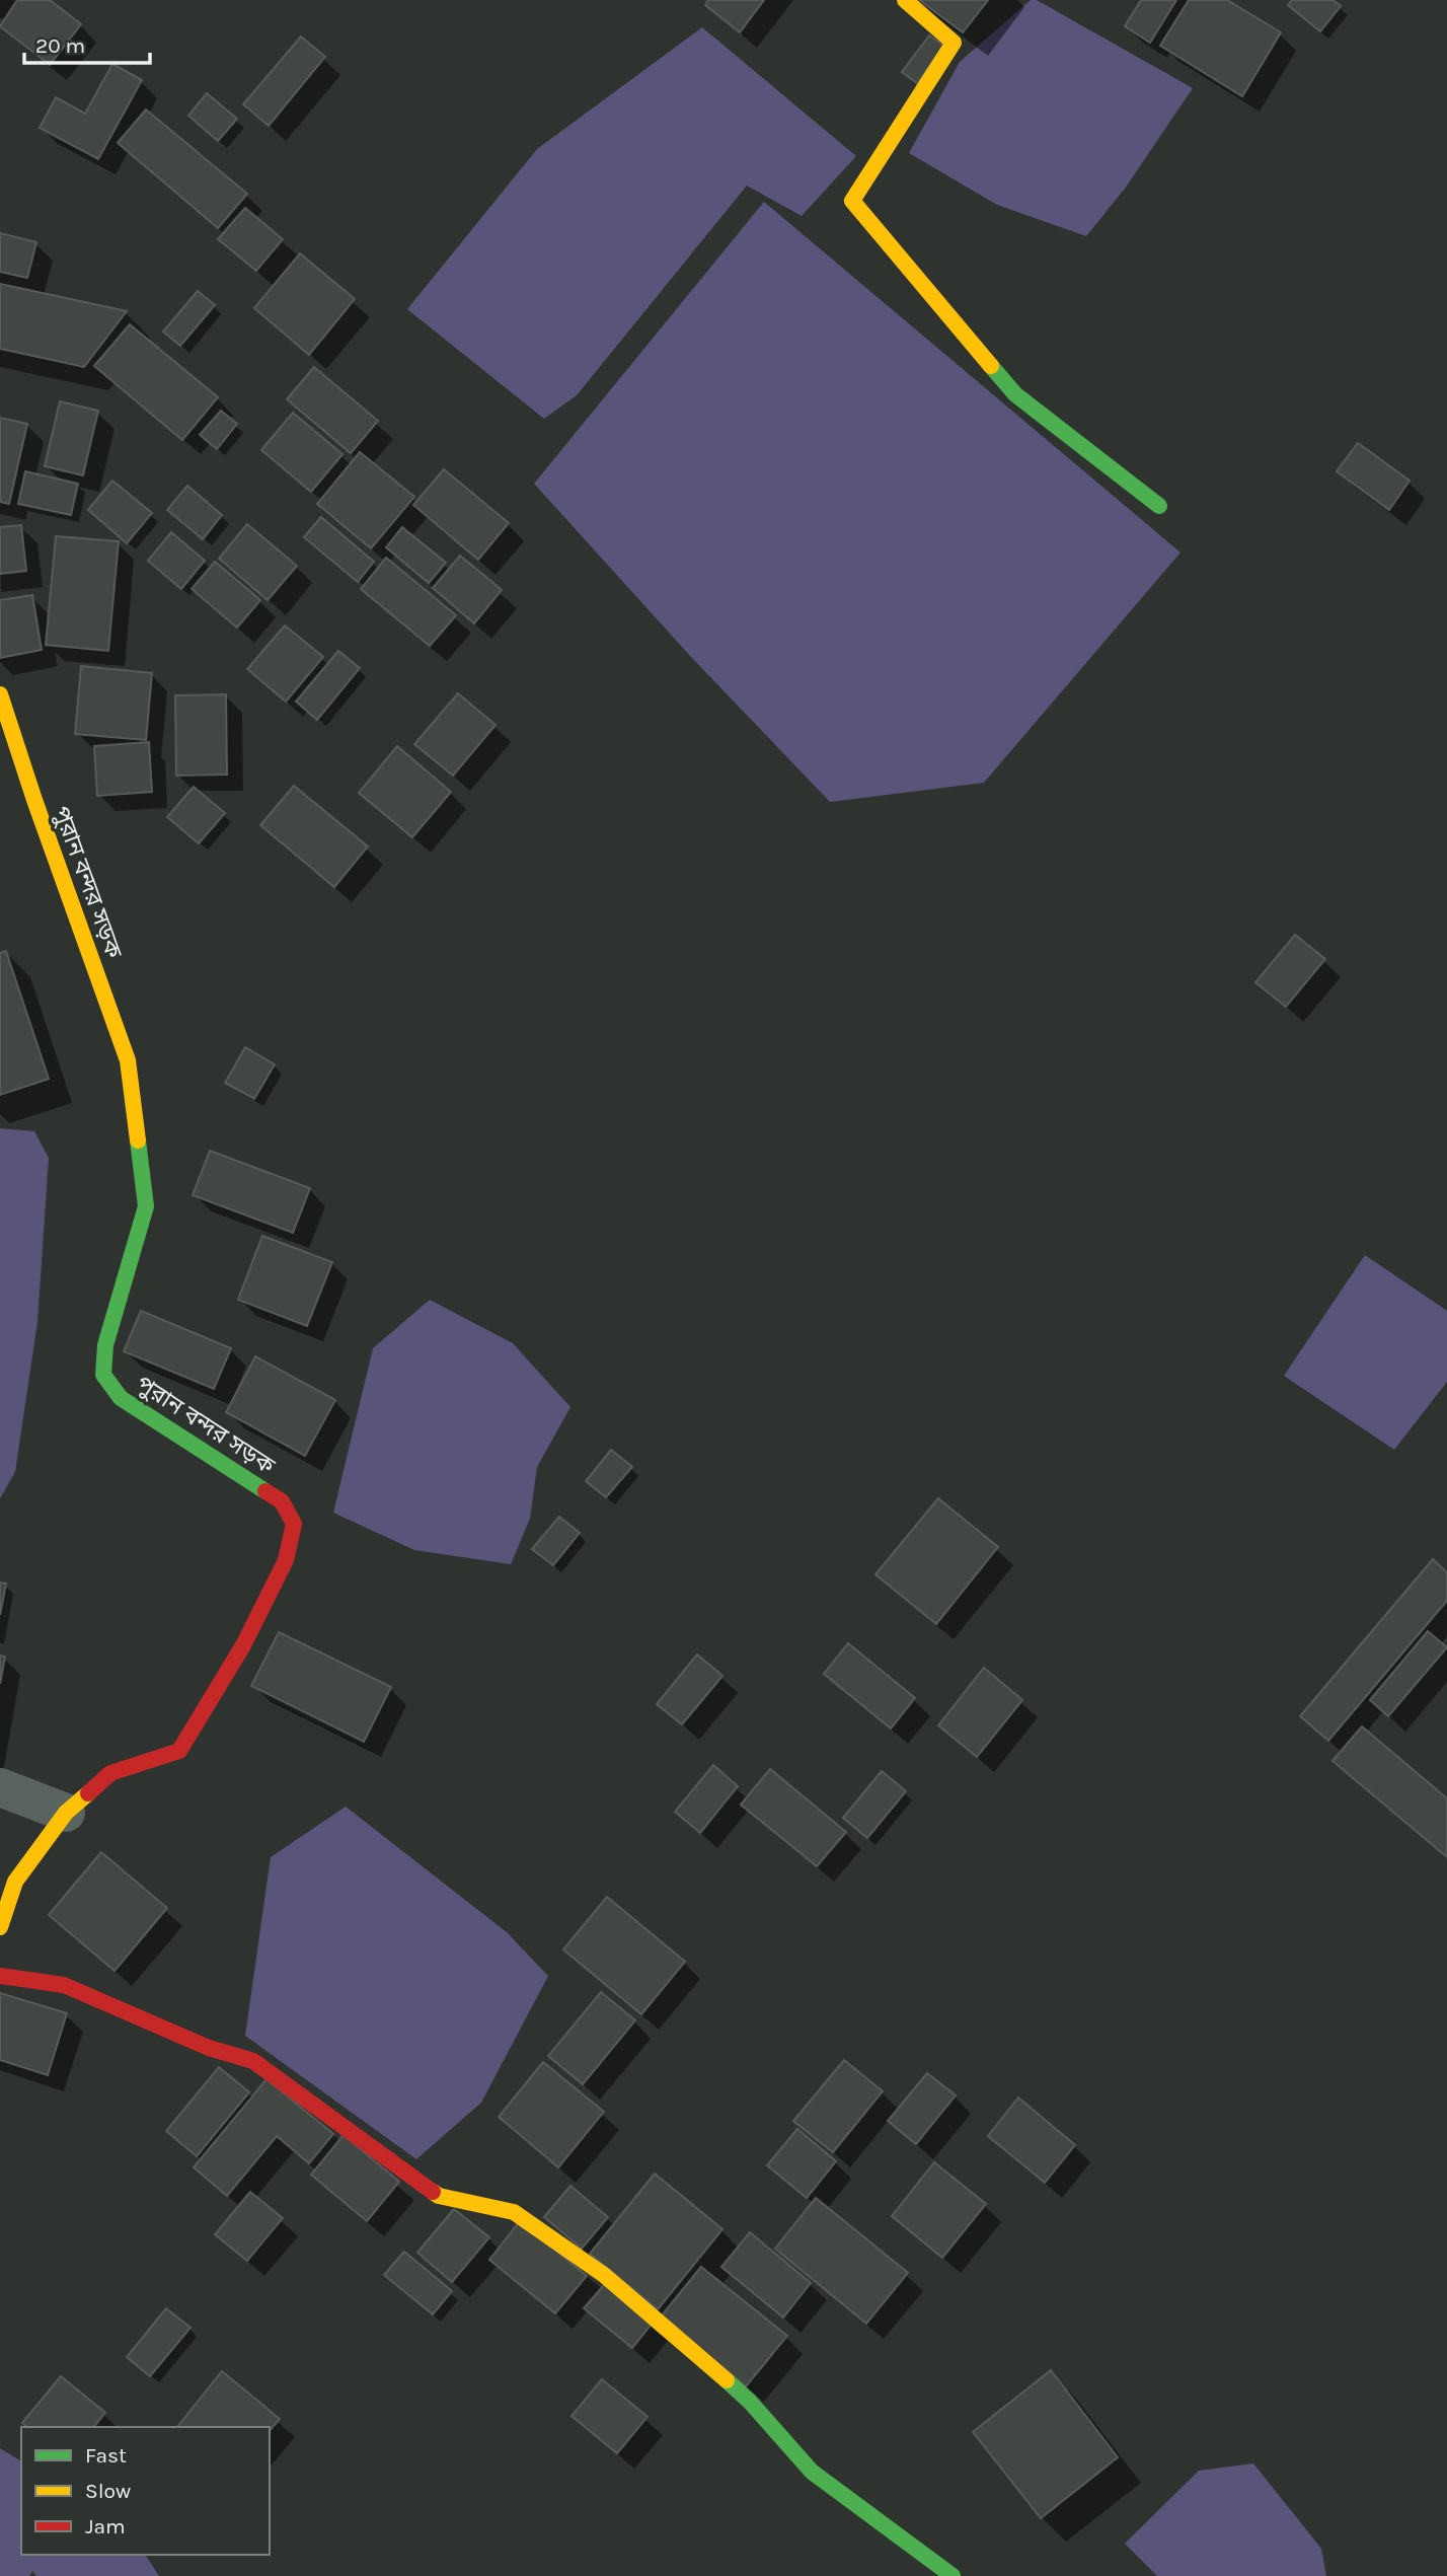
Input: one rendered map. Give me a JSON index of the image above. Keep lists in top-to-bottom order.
{
  "streets": {
    "street": ["পুরান বন্দর সড়ক"]
  },
  "legend": ["Fast", "Slow", "Jam"],
  "scale_bar": "20 m"
}
